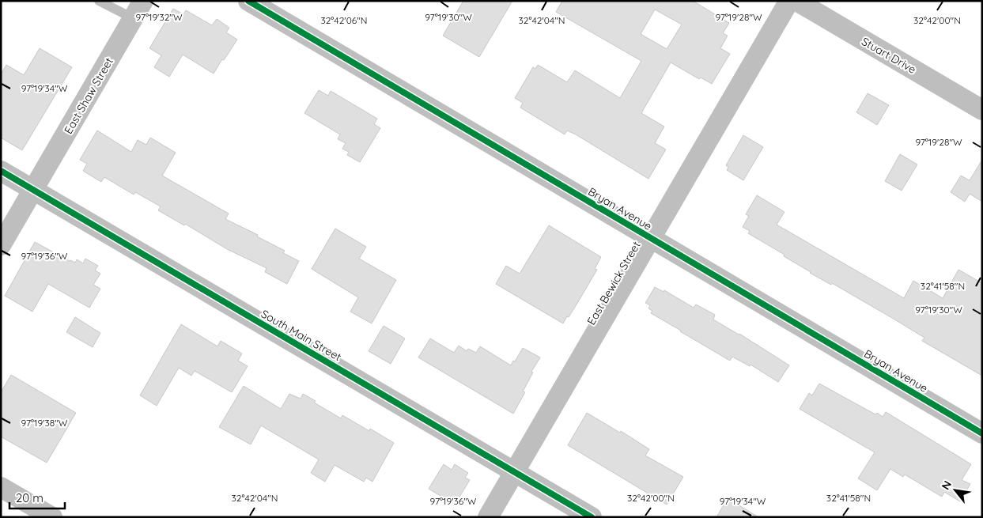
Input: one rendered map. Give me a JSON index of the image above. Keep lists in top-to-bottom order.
{
  "streets": {
    "street": [
      "Stuart Drive",
      "East Shaw Street",
      "Bryan Avenue",
      "East Bewick Street",
      "South Main Street"
    ]
  },
  "crossings": [
    ["East Shaw Street", "South Main Street"],
    ["Bryan Avenue", "East Bewick Street"],
    ["East Bewick Street", "South Main Street"]
  ],
  "scale_bar": "20 m",
  "north": "top left",
  "coordinates": [
    "97°19'32\"W",
    "97°19'30\"W",
    "97°19'28\"W",
    "32°42'06\"N",
    "32°42'04\"N",
    "32°42'00\"N",
    "97°19'34\"W",
    "97°19'36\"W",
    "32°41'58\"N",
    "97°19'38\"W"
  ]
}
